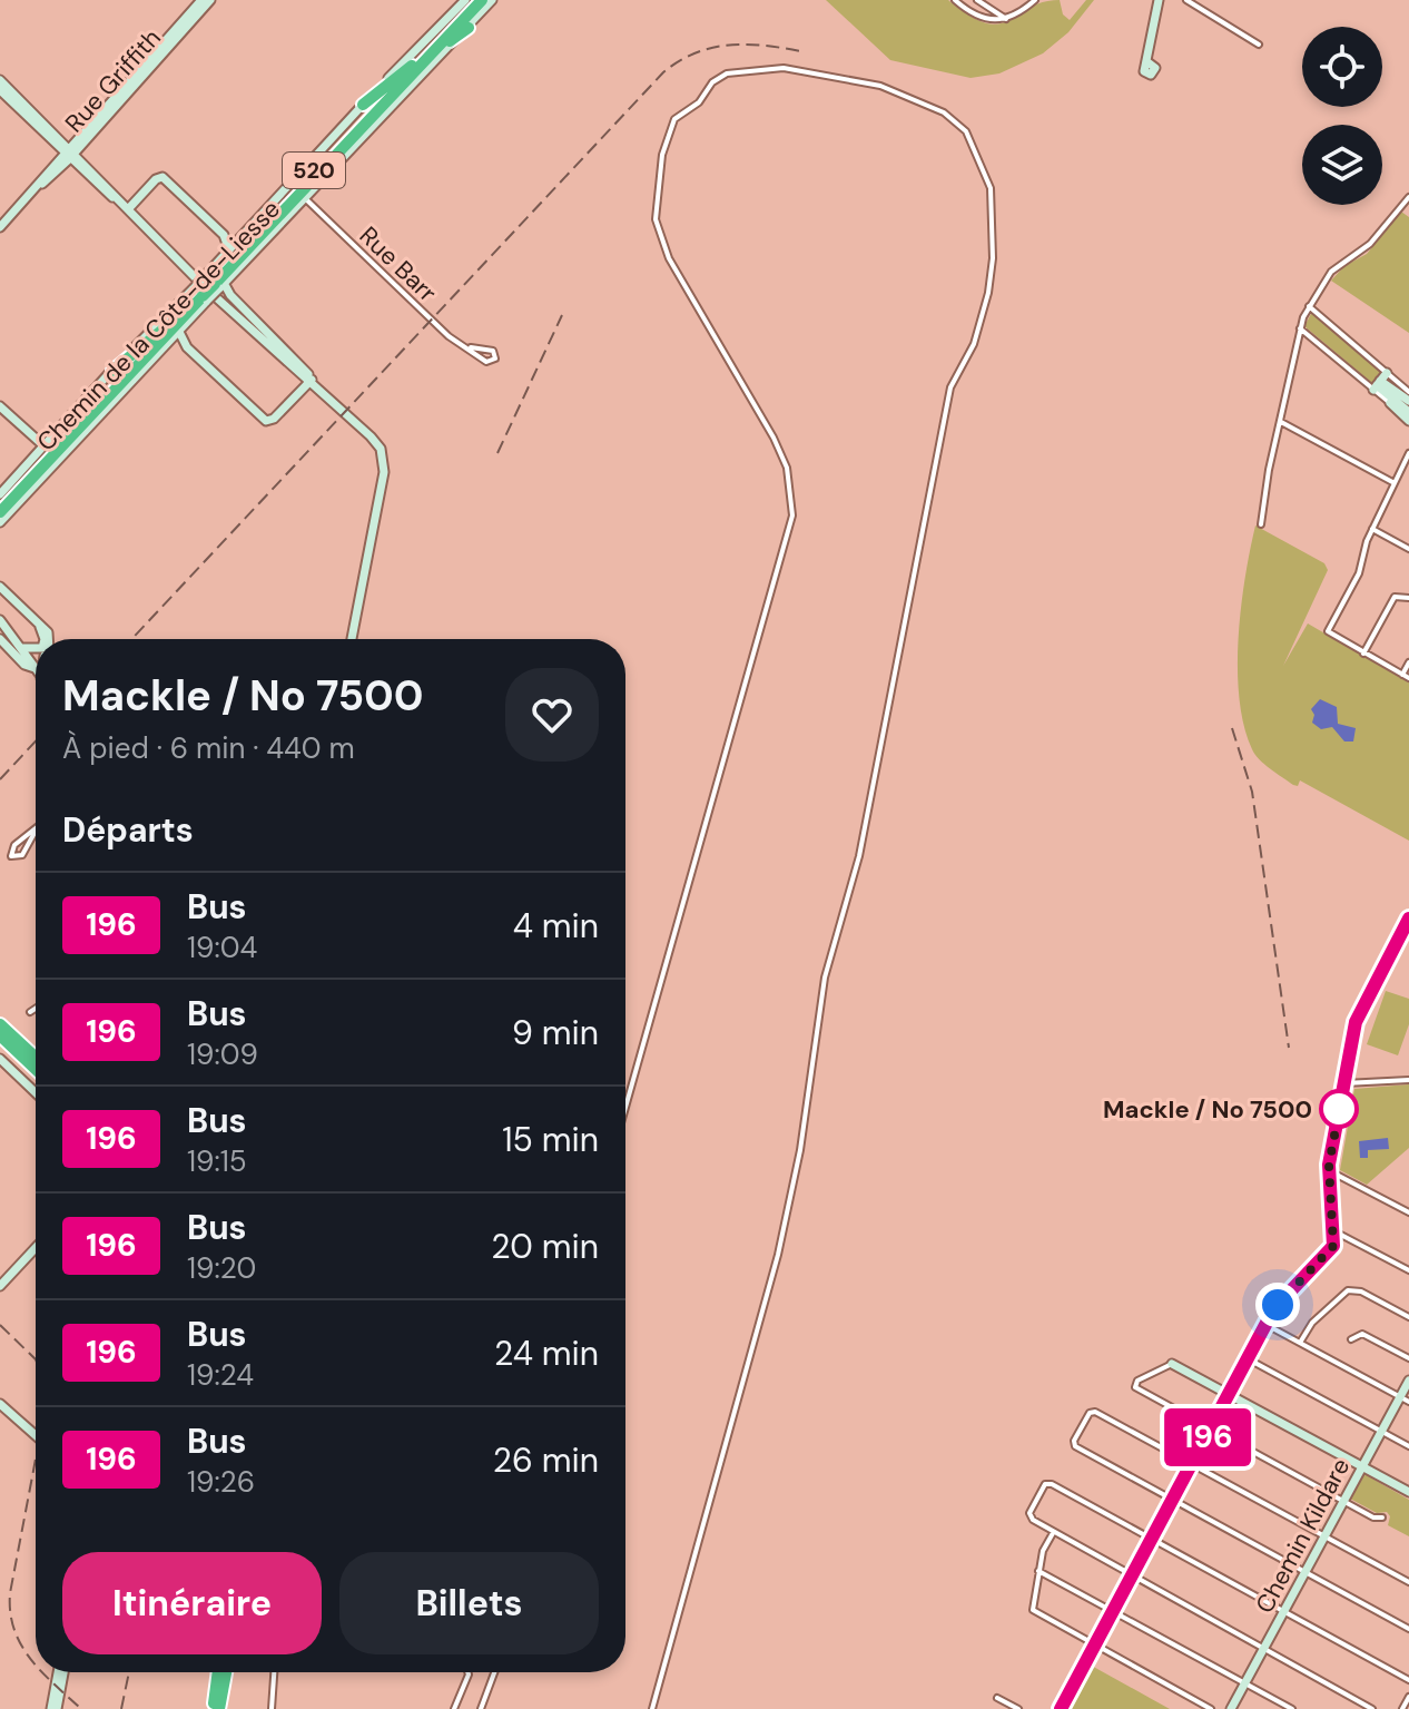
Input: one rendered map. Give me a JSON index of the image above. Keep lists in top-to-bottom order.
{
  "streets": {
    "highway": ["520"],
    "street": [
      "Rue Griffith",
      "Rue Barr",
      "Chemin de la Côte-de-Liesse",
      "Chemin Kildare"
    ]
  },
  "crossings": [
    ["520", "Chemin de la Côte-de-Liesse"],
    ["Rue Barr", "Chemin de la Côte-de-Liesse"]
  ],
  "places": ["Mackle / No 7500"],
  "lines": ["bus line 196"],
  "page": {
    "on_map": "196",
    "heading": [
      ["Mackle / No 7500", "À pied · 6 min · 440 m"],
      "Départs"
    ],
    "list": [
      {
        "mark": "196",
        "name": "Bus",
        "note": "19:04",
        "value": "4 min"
      },
      {
        "mark": "196",
        "name": "Bus",
        "note": "19:09",
        "value": "9 min"
      },
      {
        "mark": "196",
        "name": "Bus",
        "note": "19:15",
        "value": "15 min"
      },
      {
        "mark": "196",
        "name": "Bus",
        "note": "19:20",
        "value": "20 min"
      },
      {
        "mark": "196",
        "name": "Bus",
        "note": "19:24",
        "value": "24 min"
      },
      {
        "mark": "196",
        "name": "Bus",
        "note": "19:26",
        "value": "26 min"
      }
    ],
    "buttons": ["Itinéraire", "Billets"]
  }
}
